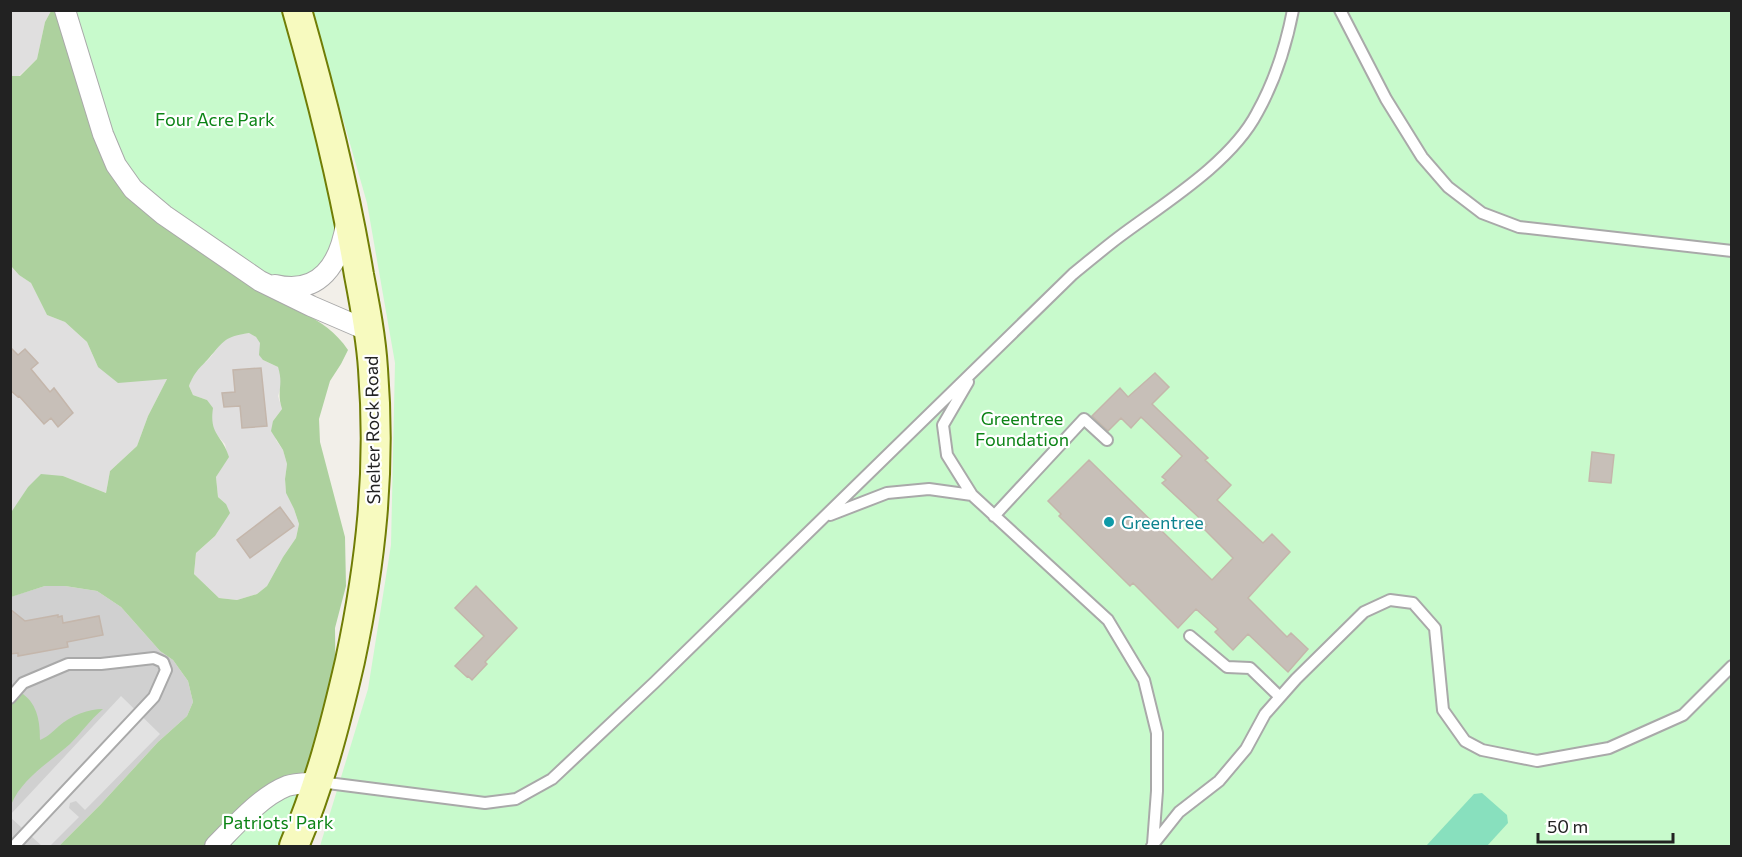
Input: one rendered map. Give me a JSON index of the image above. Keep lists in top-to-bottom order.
{
  "streets": {
    "main road": ["Shelter Rock Road"]
  },
  "parks": ["Four Acre Park", "Greentree Foundation", "Patriots' Park"],
  "places": ["Greentree"],
  "scale_bar": "50 m"
}
